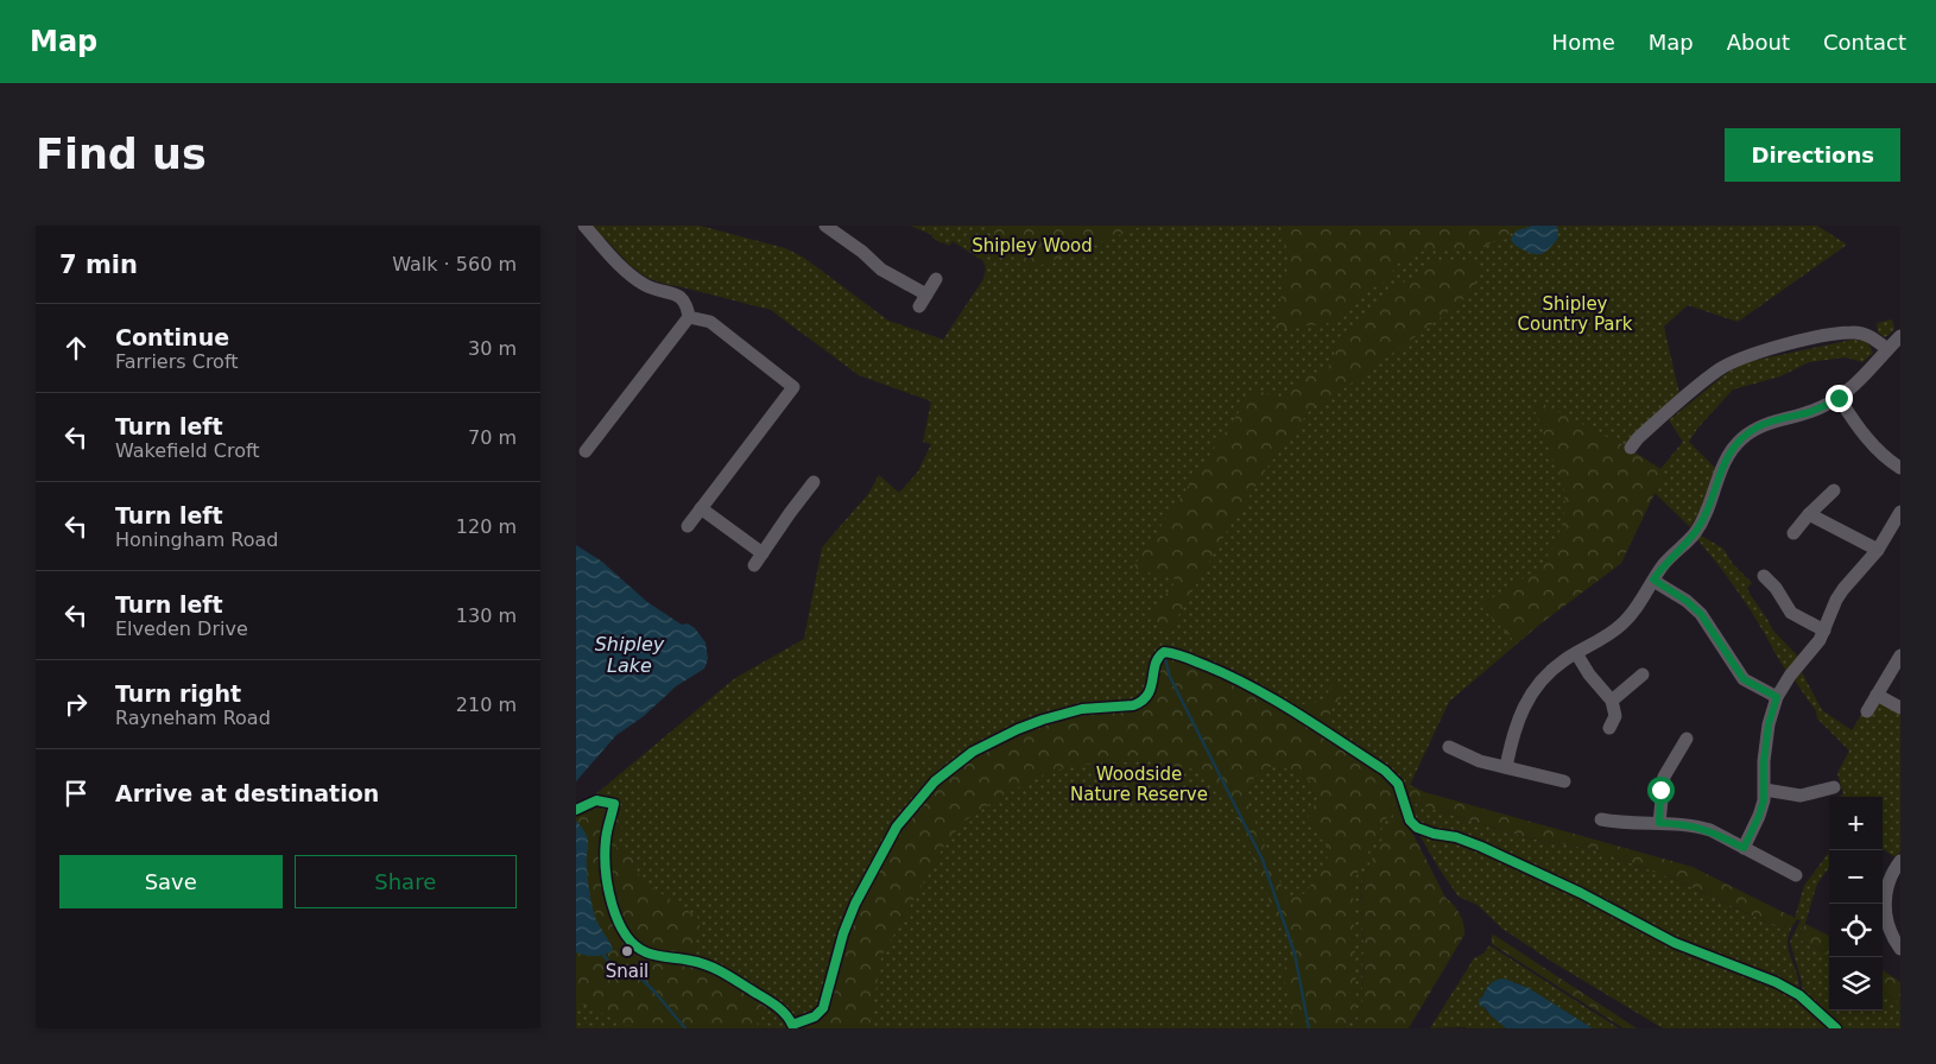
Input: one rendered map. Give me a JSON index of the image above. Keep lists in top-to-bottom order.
{
  "water": ["Shipley Lake"],
  "parks": ["Shipley Wood", "Shipley Country Park", "Woodside Nature Reserve"],
  "places": ["Snail"],
  "page": {
    "header": "Map",
    "nav": [
      "Home",
      "Map",
      "About",
      "Contact"
    ],
    "buttons": [
      "Directions",
      ["Save", "Share"]
    ],
    "title": "Find us",
    "heading": ["7 min", "Walk · 560 m"],
    "list": [
      ["Continue", "Farriers Croft", "30 m"],
      ["Turn left", "Wakefield Croft", "70 m"],
      ["Turn left", "Honingham Road", "120 m"],
      ["Turn left", "Elveden Drive", "130 m"],
      ["Turn right", "Rayneham Road", "210 m"],
      "Arrive at destination"
    ],
    "map_buttons": ["+", "−"]
  }
}
